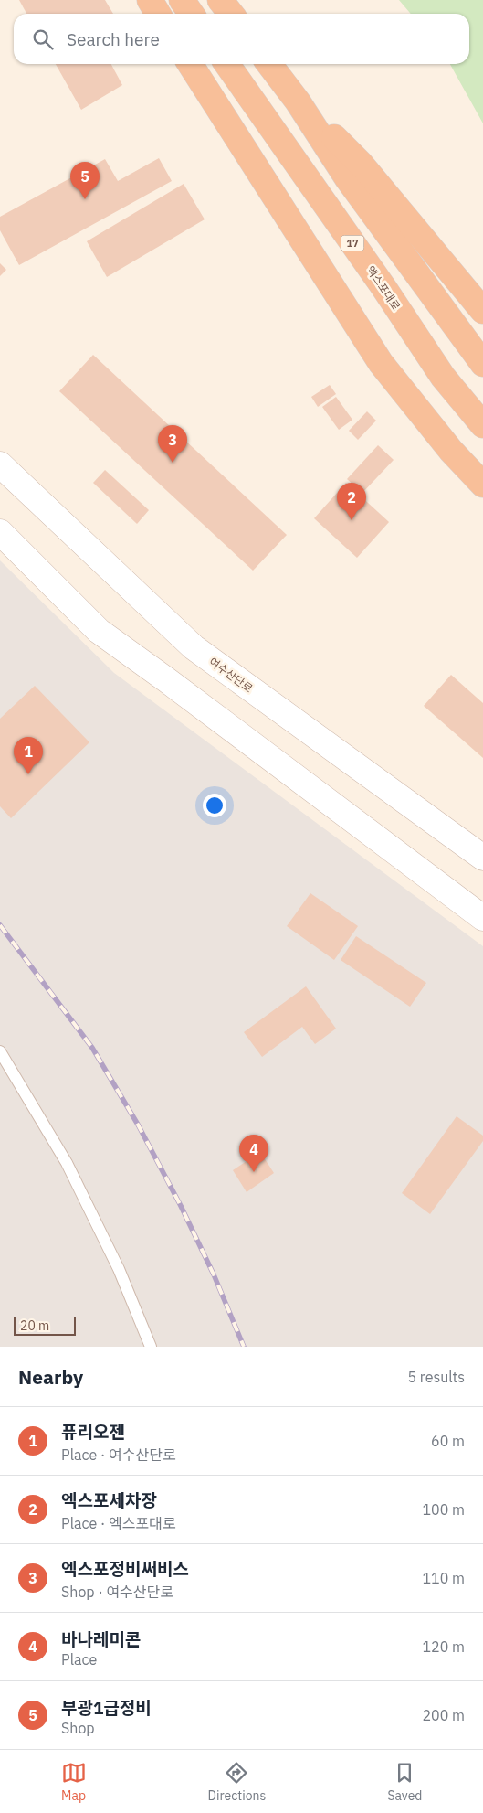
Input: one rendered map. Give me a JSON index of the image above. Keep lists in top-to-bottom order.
{
  "streets": {
    "highway": ["17", "엑스포대로"],
    "street": ["여수산단로"]
  },
  "scale_bar": "20 m",
  "page": {
    "search": "Search here",
    "pins": [
      "5",
      "3",
      "2",
      "1",
      "4"
    ],
    "scale": "20 m",
    "heading": ["Nearby", "5 results"],
    "list": [
      {
        "mark": "1",
        "name": "퓨리오젠",
        "note": "Place · 여수산단로",
        "value": "60 m"
      },
      {
        "mark": "2",
        "name": "엑스포세차장",
        "note": "Place · 엑스포대로",
        "value": "100 m"
      },
      {
        "mark": "3",
        "name": "엑스포정비써비스",
        "note": "Shop · 여수산단로",
        "value": "110 m"
      },
      {
        "mark": "4",
        "name": "바나레미콘",
        "note": "Place",
        "value": "120 m"
      },
      {
        "mark": "5",
        "name": "부광1급정비",
        "note": "Shop",
        "value": "200 m"
      }
    ],
    "nav": ["Map", "Directions", "Saved"]
  }
}
